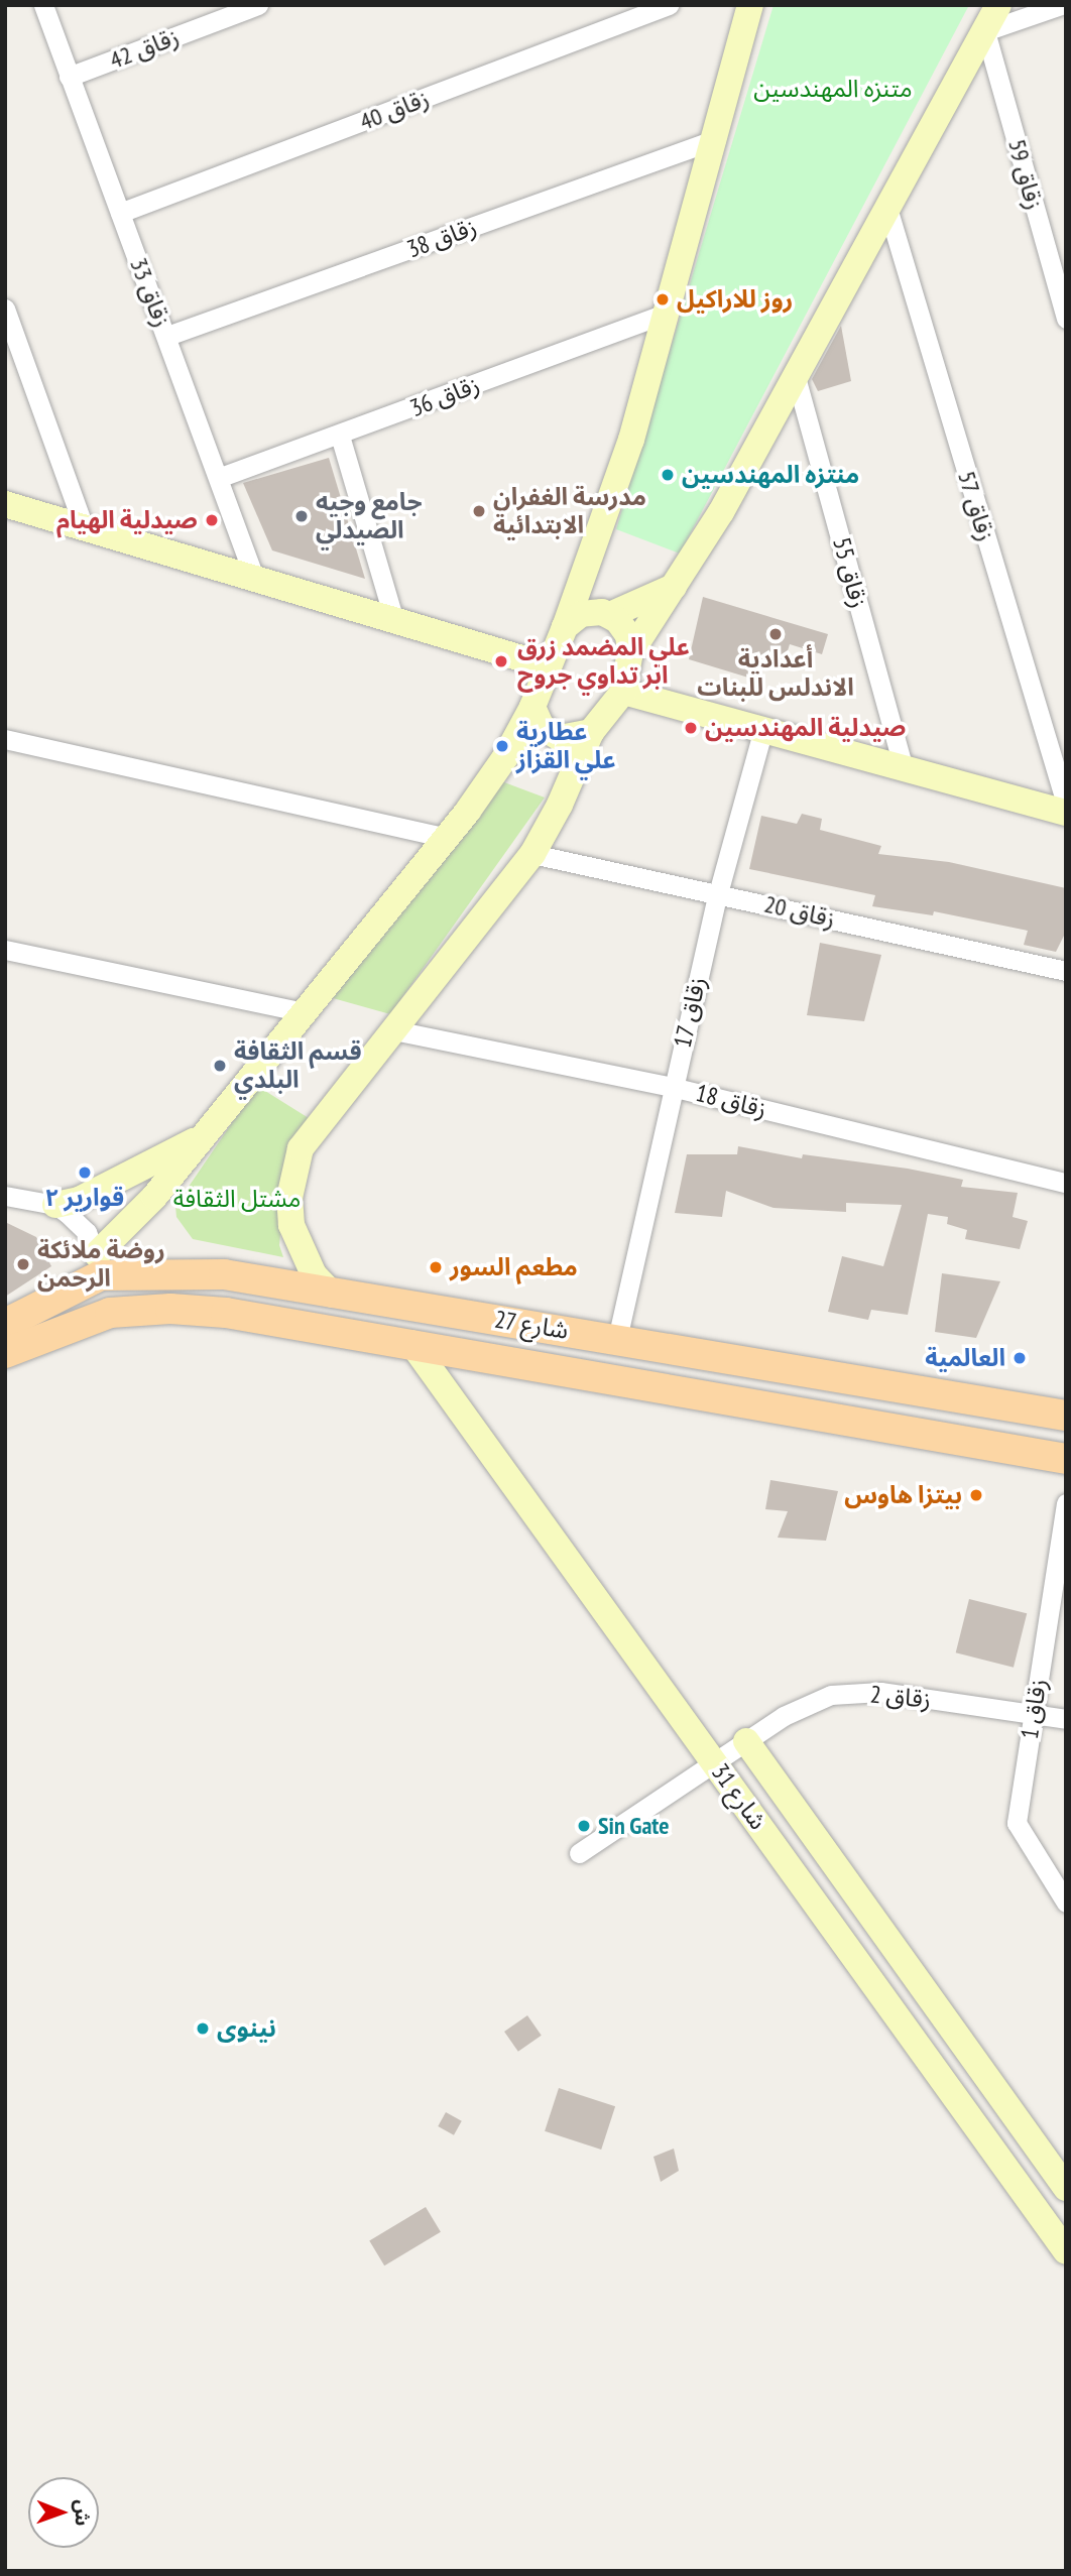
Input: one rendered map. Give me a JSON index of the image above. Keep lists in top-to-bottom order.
{
  "streets": {
    "main road": ["شارع 27"],
    "street": [
      "زقاق 42",
      "زقاق 40",
      "زقاق 59",
      "زقاق 38",
      "زقاق 33",
      "زقاق 36",
      "زقاق 57",
      "زقاق 55",
      "زقاق 20",
      "زقاق 17",
      "زقاق 18",
      "زقاق 2",
      "زقاق 1",
      "شارع 31"
    ]
  },
  "crossings": [
    ["زقاق 42", "زقاق 33"],
    ["زقاق 40", "زقاق 33"],
    ["زقاق 38", "زقاق 33"],
    ["زقاق 33", "زقاق 36"],
    ["زقاق 20", "زقاق 17"],
    ["زقاق 17", "زقاق 18"],
    ["زقاق 17", "شارع 27"],
    ["شارع 27", "شارع 31"],
    ["زقاق 2", "زقاق 1"],
    ["زقاق 2", "شارع 31"]
  ],
  "parks": ["متنزه المهندسين", "مشتل الثقافة"],
  "places": [
    "روز للاراكيل",
    "منتزه المهندسين",
    "مدرسة الغفران الابتدائية",
    "جامع وجيه الصيدلي",
    "صيدلية الهيام",
    "أعدادية الاندلس للبنات",
    "علي المضمد زرق ابر تداوي جروح",
    "صيدلية المهندسين",
    "عطارية علي القزاز",
    "قسم الثقافة البلدي",
    "قوارير ٢",
    "روضة ملائكة الرحمن",
    "مطعم السور",
    "العالمية",
    "بيتزا هاوس",
    "Sin Gate",
    "نينوى"
  ],
  "north": "right"
}
